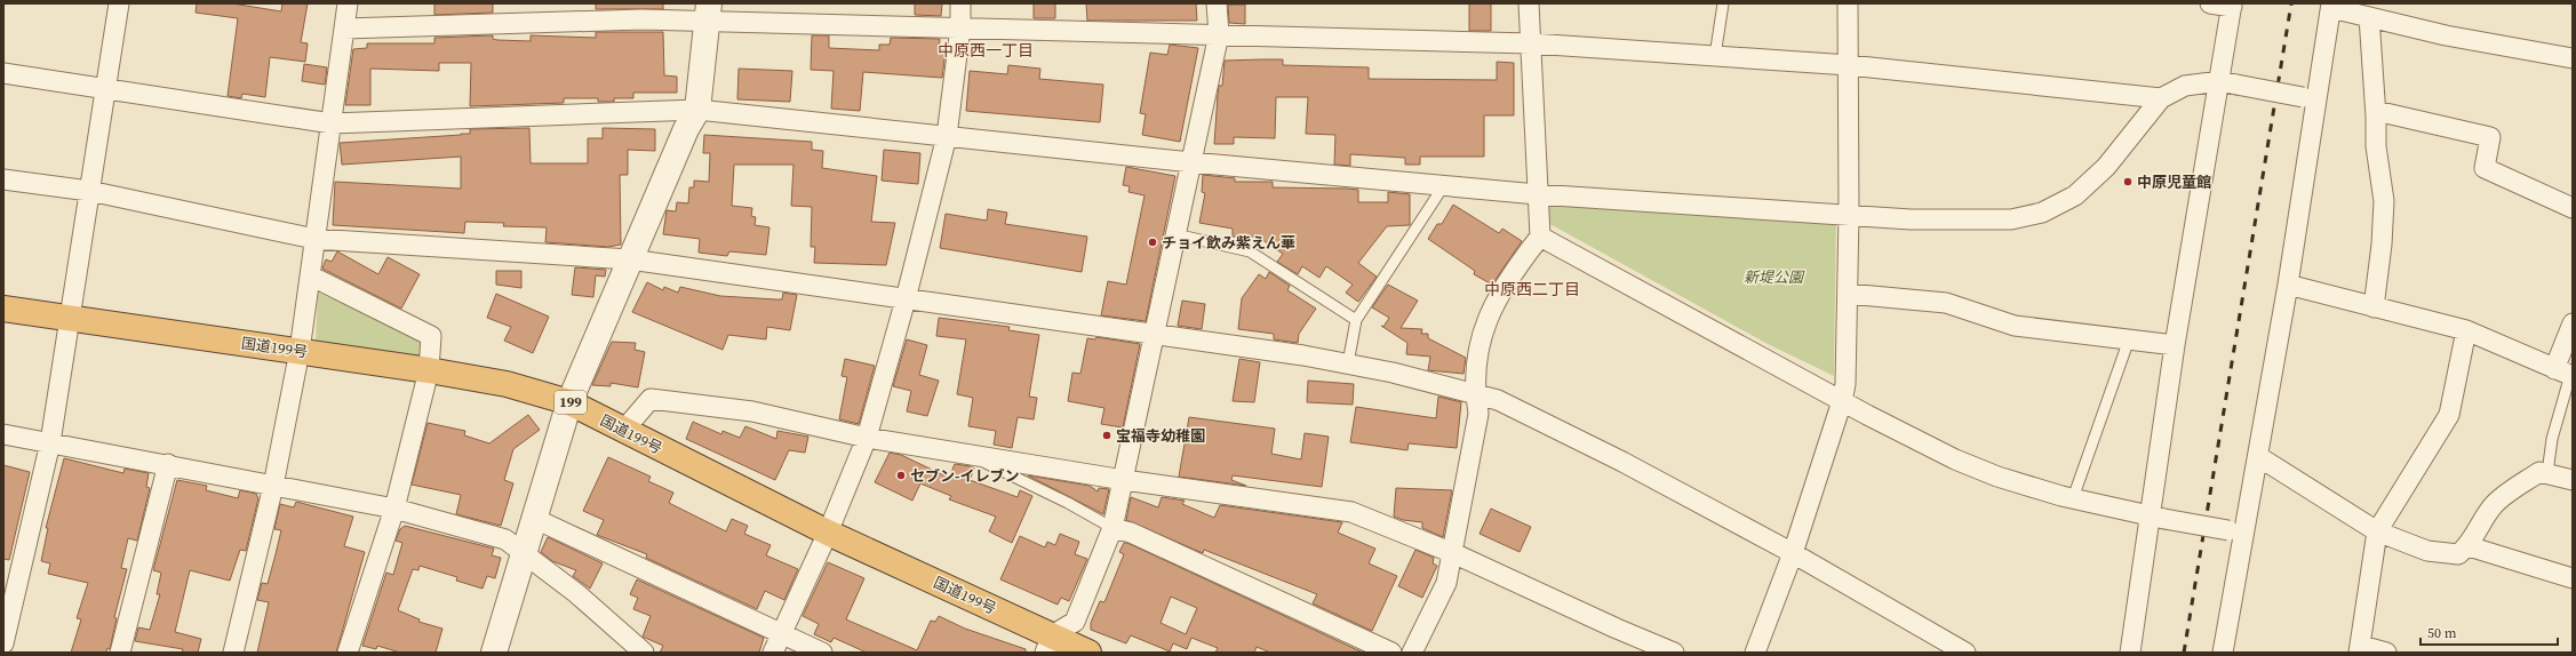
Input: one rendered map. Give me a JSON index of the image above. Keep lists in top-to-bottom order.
{
  "streets": {
    "highway": ["国道199号", "199"]
  },
  "districts": ["中原西一丁目", "中原西二丁目"],
  "parks": ["新堤公園"],
  "places": [
    "中原児童館",
    "チョイ飲み紫えん華",
    "宝福寺幼稚園",
    "セブン-イレブン"
  ],
  "scale_bar": "50 m"
}
